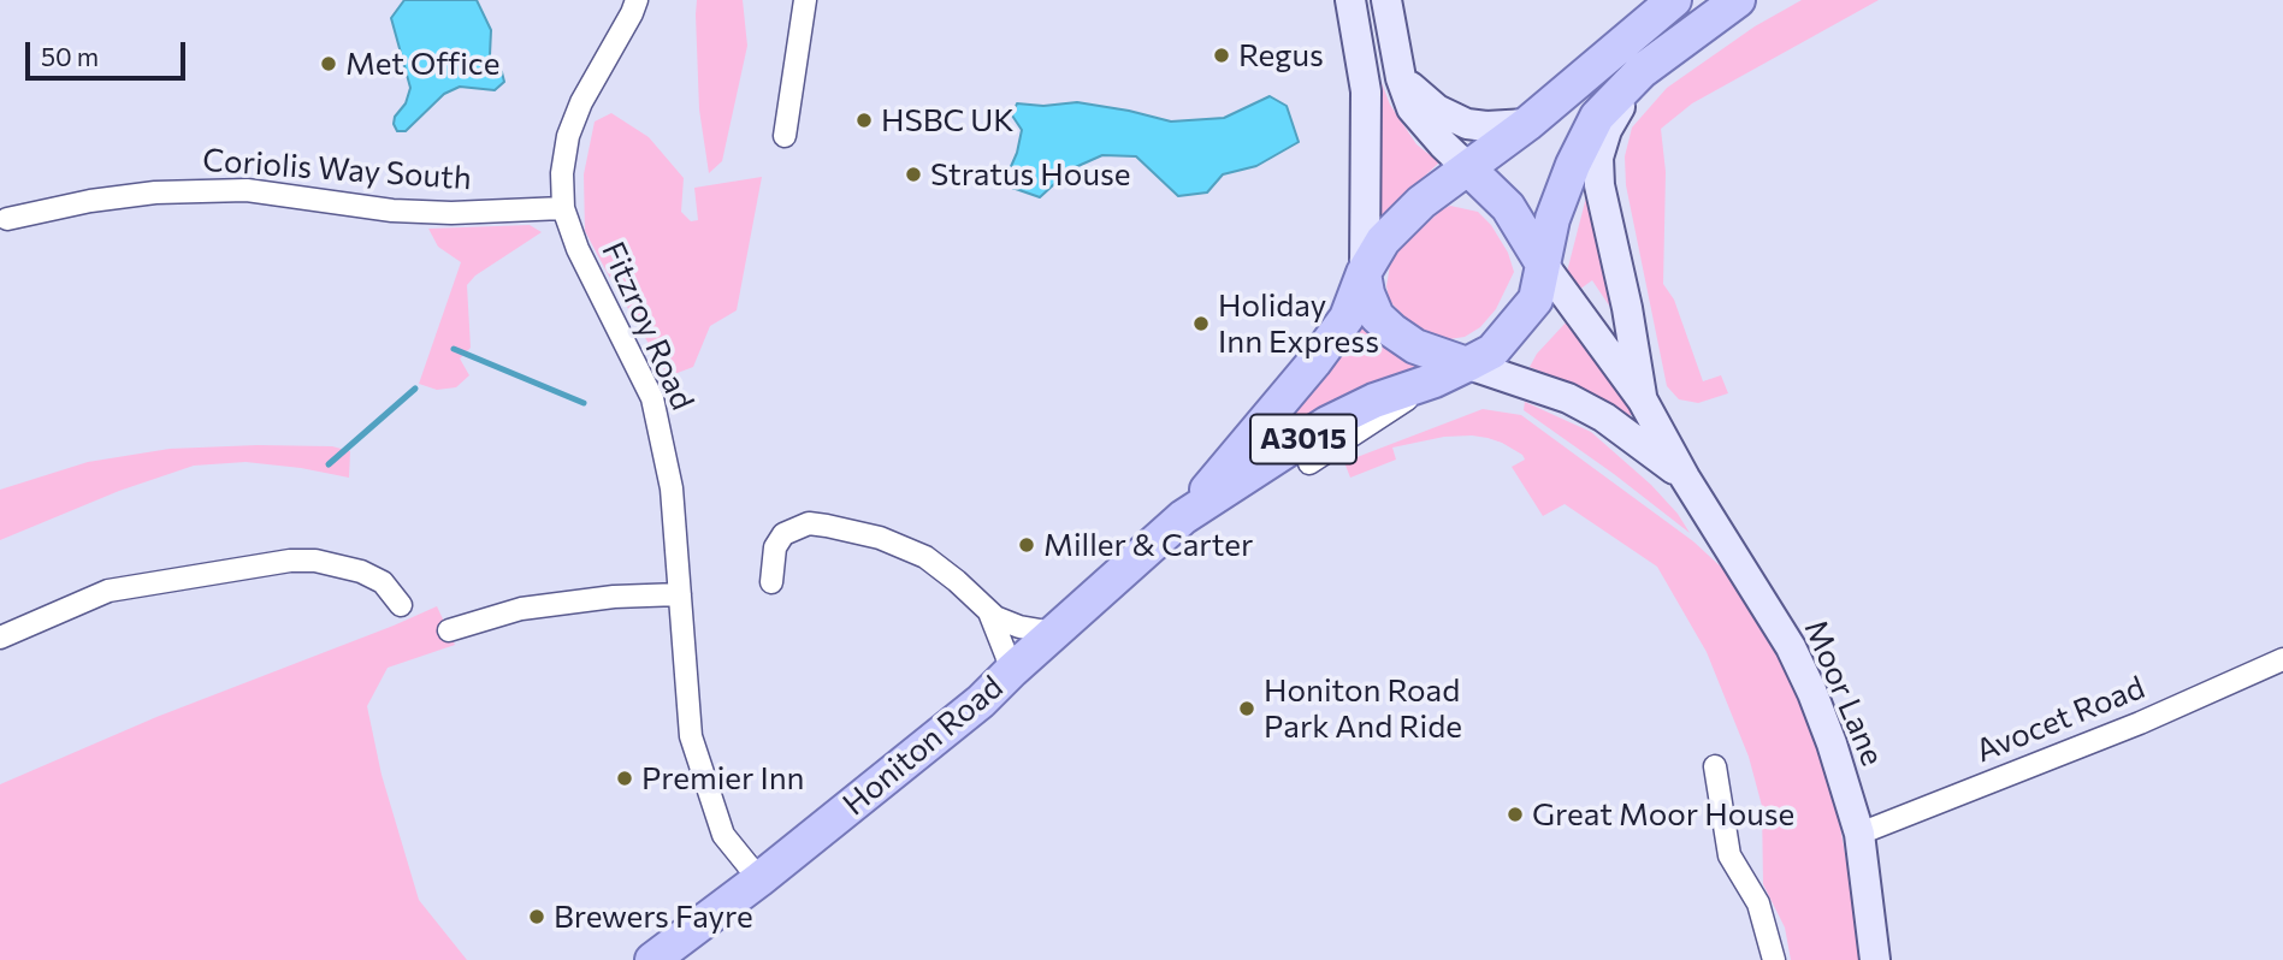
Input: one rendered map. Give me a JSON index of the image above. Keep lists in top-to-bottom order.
{
  "streets": {
    "main road": ["A3015", "Moor Lane", "Honiton Road"],
    "street": ["Coriolis Way South", "Fitzroy Road", "Avocet Road"]
  },
  "crossings": [
    ["Coriolis Way South", "Fitzroy Road"],
    ["Fitzroy Road", "Honiton Road"],
    ["Moor Lane", "Avocet Road"],
    ["Moor Lane", "Honiton Road"]
  ],
  "places": [
    "Regus",
    "Met Office",
    "HSBC UK",
    "Stratus House",
    "Holiday Inn Express",
    "Miller & Carter",
    "Honiton Road Park And Ride",
    "Premier Inn",
    "Great Moor House",
    "Brewers Fayre"
  ],
  "scale_bar": "50 m"
}
